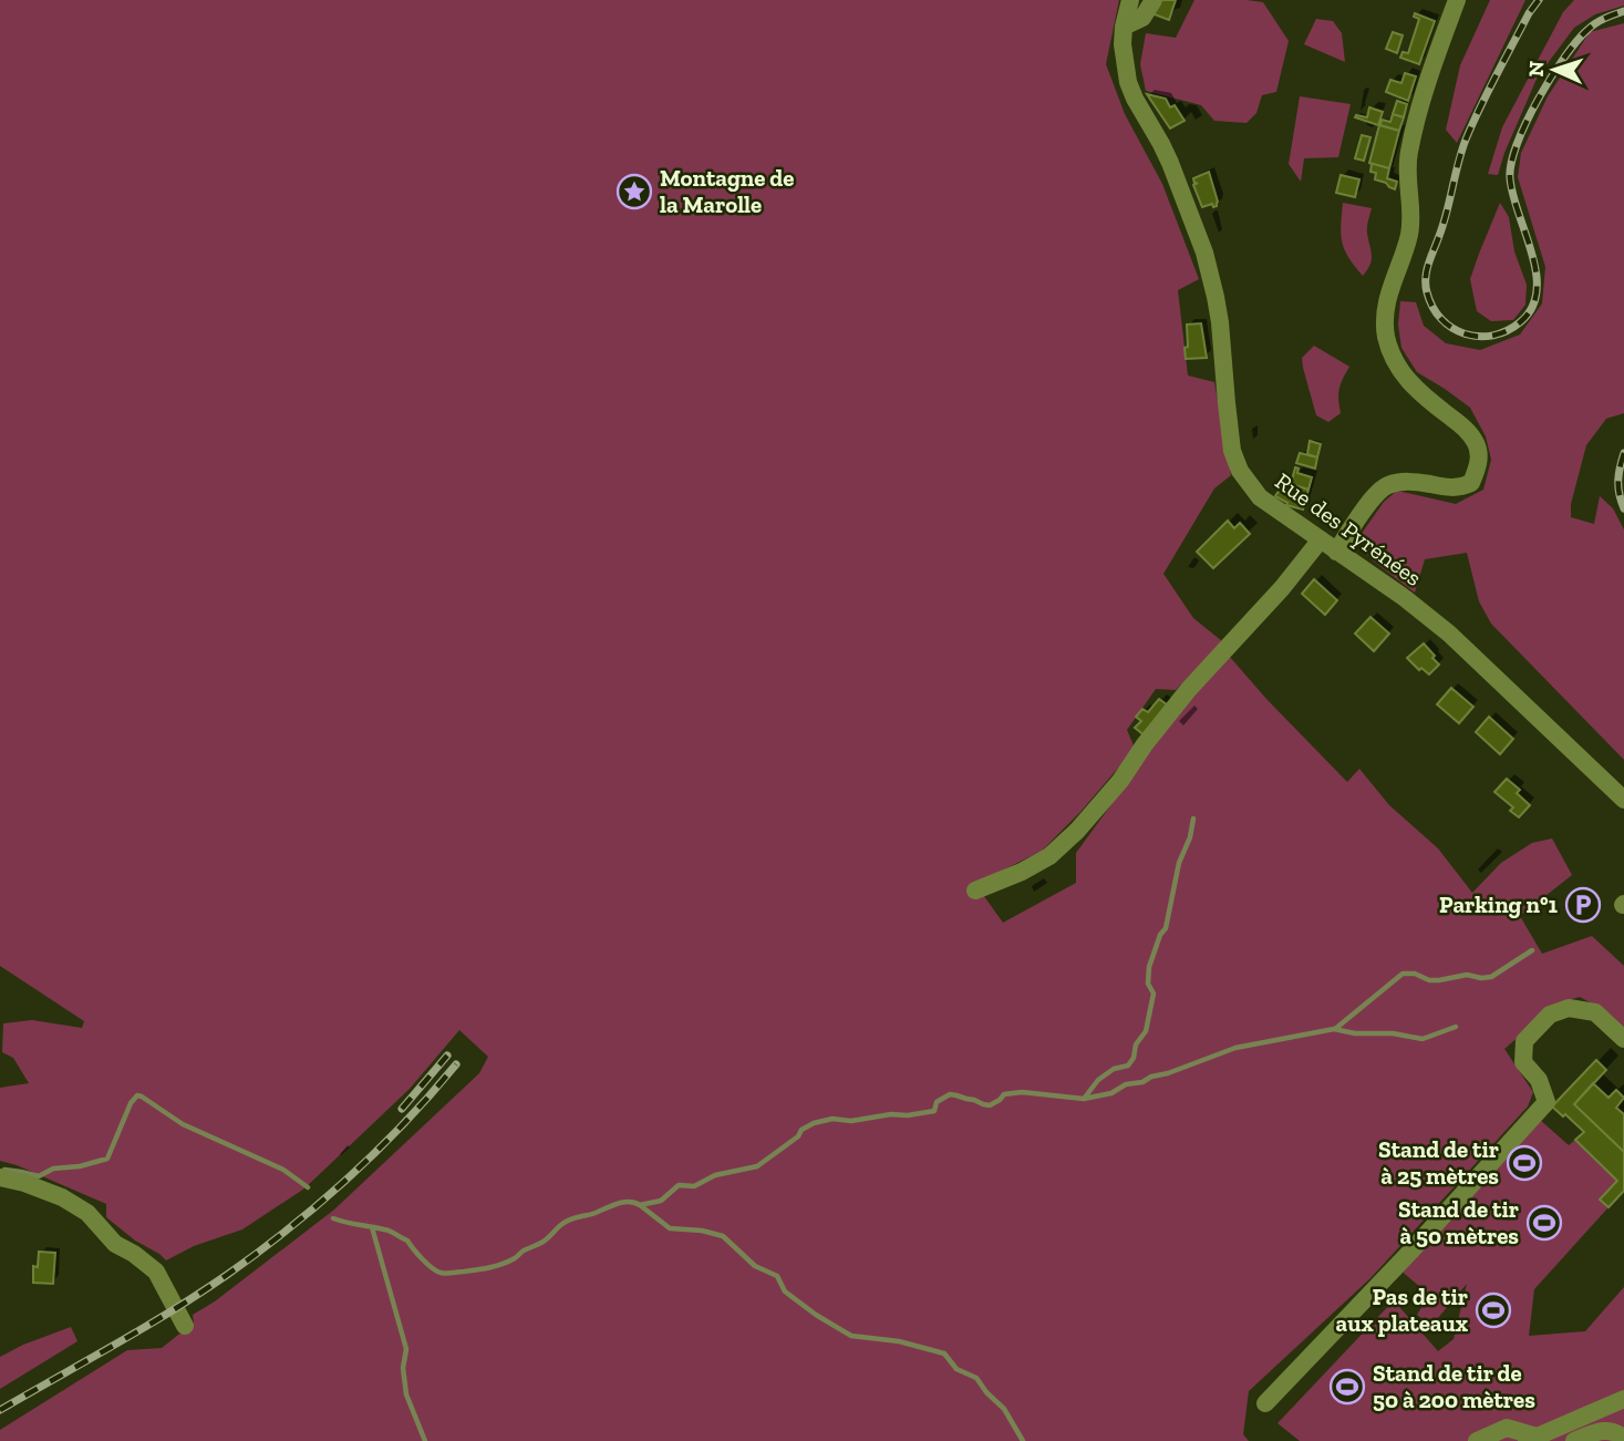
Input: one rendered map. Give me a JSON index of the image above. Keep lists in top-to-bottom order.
{
  "streets": {
    "street": ["Rue des Pyrénées"]
  },
  "places": {
    "place": ["Montagne de la Marolle"],
    "parking": ["Parking n°1"],
    "sports": [
      "Stand de tir à 25 mètres",
      "Stand de tir à 50 mètres",
      "Pas de tir aux plateaux",
      "Stand de tir de 50 à 200 mètres"
    ]
  },
  "north": "left"
}
